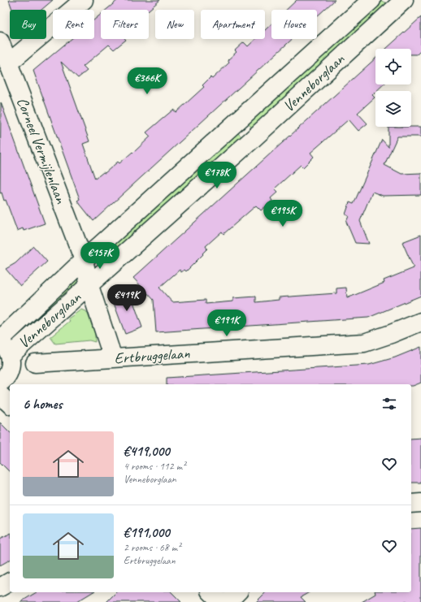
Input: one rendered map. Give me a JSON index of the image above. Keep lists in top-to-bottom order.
{
  "streets": {
    "street": ["Venneborglaan", "Corneel Vermijlenlaan", "Ertbruggelaan"]
  },
  "crossings": [
    ["Venneborglaan", "Corneel Vermijlenlaan"],
    ["Venneborglaan", "Ertbruggelaan"]
  ],
  "page": {
    "chip": [
      "Buy",
      "Rent",
      "Filters",
      "New",
      "Apartment",
      "House"
    ],
    "price": [
      "€366K",
      "€178K",
      "€195K",
      "€157K",
      "€419K",
      "€191K"
    ],
    "heading": "6 homes",
    "list": [
      {
        "name": "€419,000",
        "note": "4 rooms · 112 m² · Venneborglaan"
      },
      {
        "name": "€191,000",
        "note": "2 rooms · 68 m² · Ertbruggelaan"
      }
    ]
  }
}
